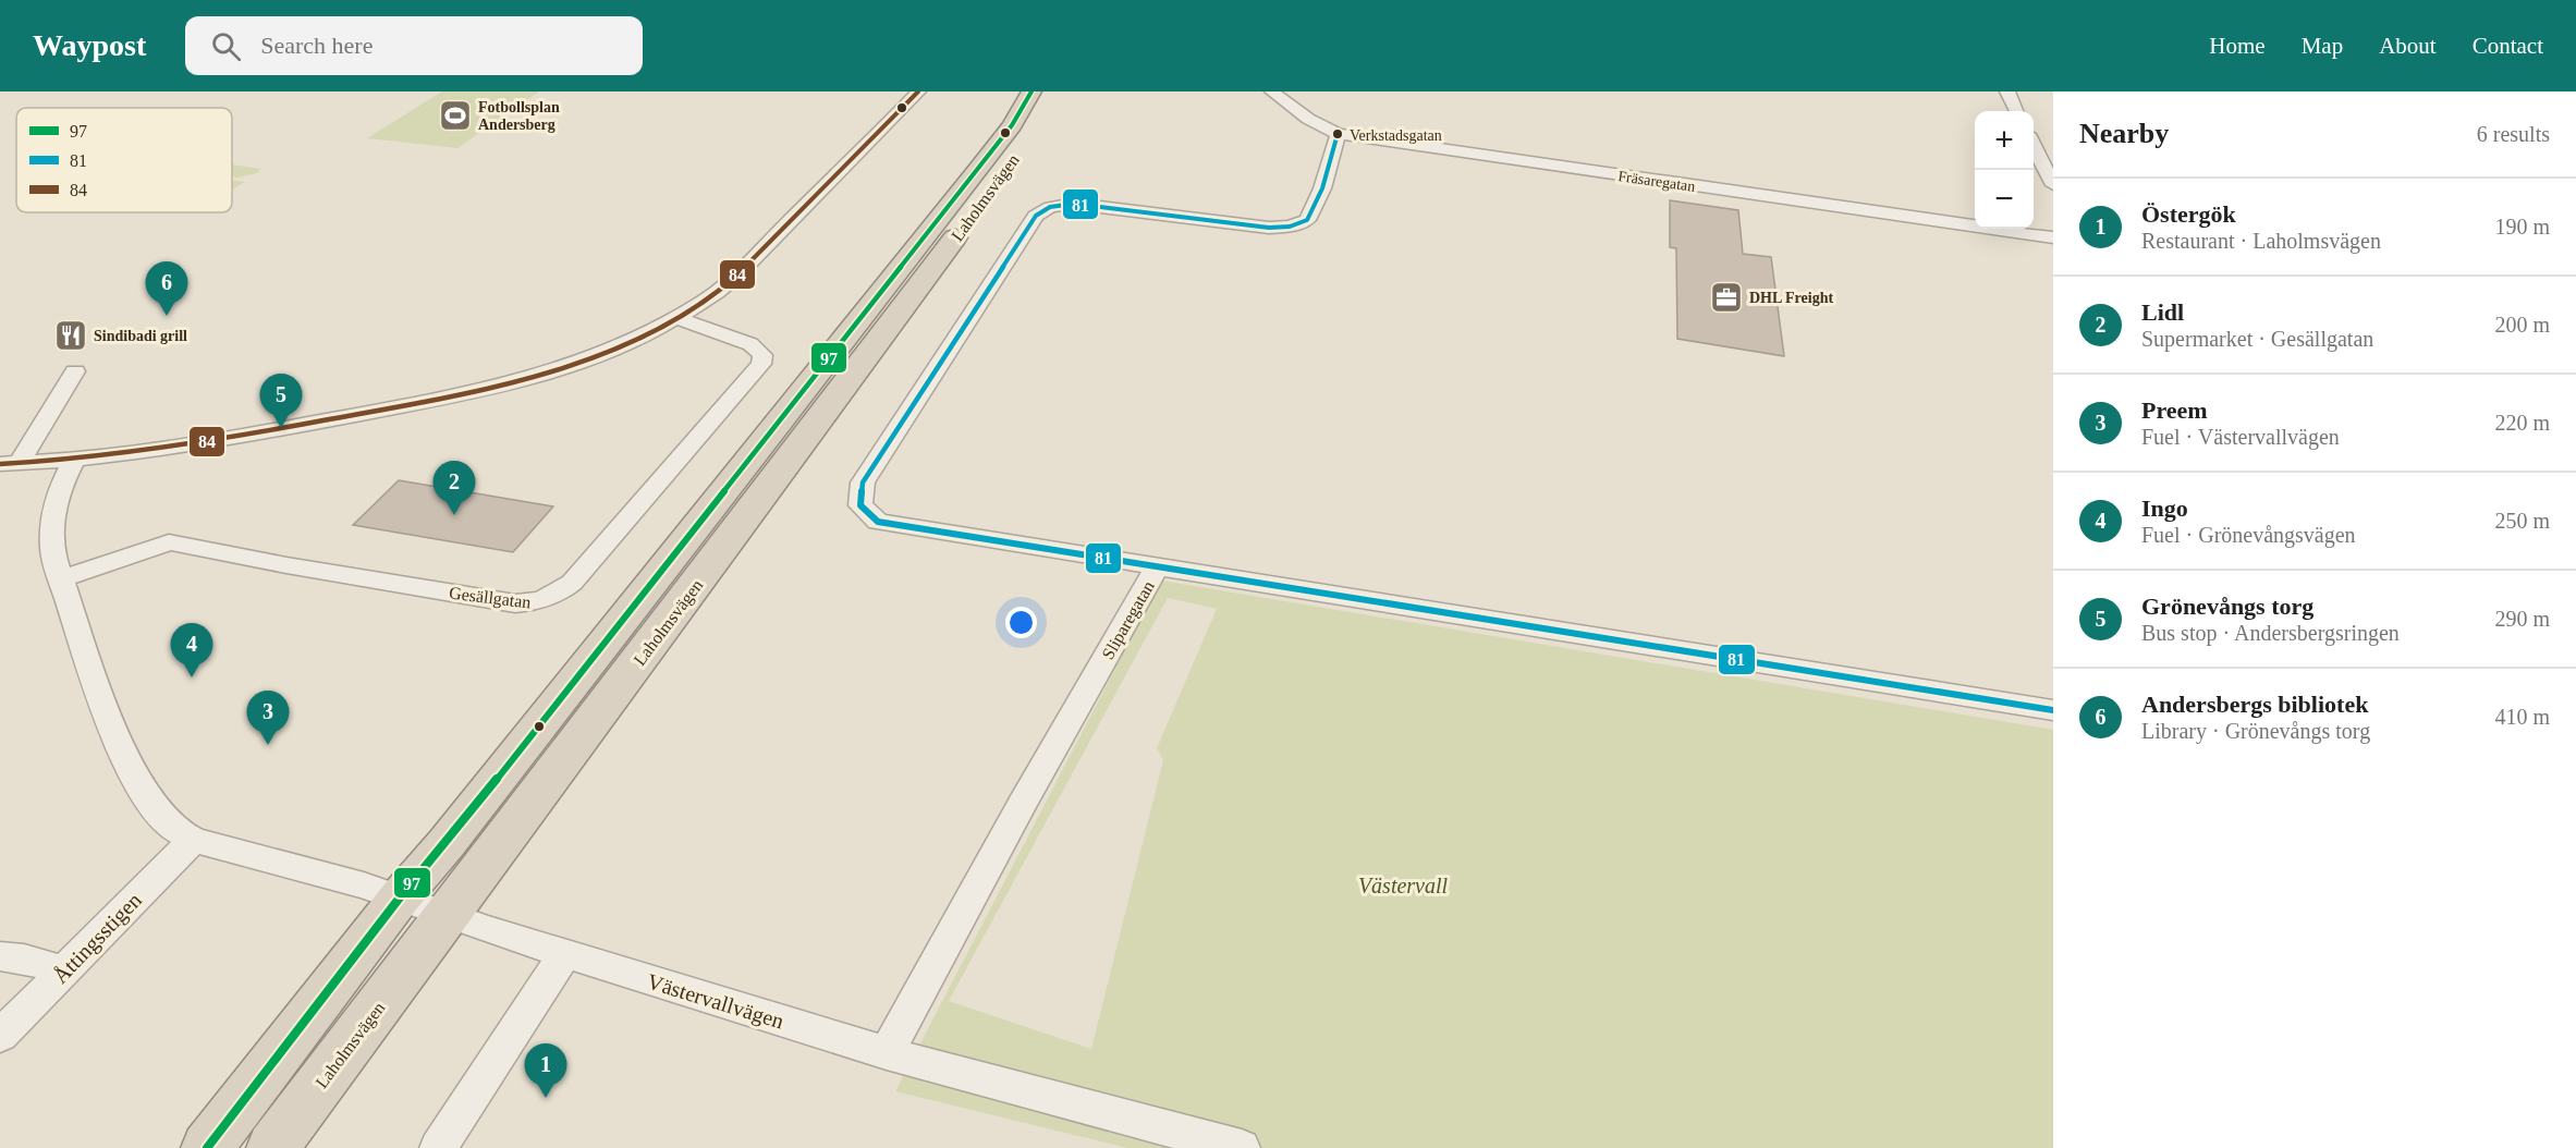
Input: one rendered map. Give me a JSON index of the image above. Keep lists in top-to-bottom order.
{
  "streets": {
    "highway": ["Laholmsvägen"],
    "street": [
      "Fräsaregatan",
      "Gesällgatan",
      "Sliparegatan",
      "Åttingsstigen",
      "Västervallvägen"
    ]
  },
  "crossings": [
    ["Laholmsvägen", "Västervallvägen"],
    ["Sliparegatan", "Västervallvägen"],
    ["Åttingsstigen", "Västervallvägen"]
  ],
  "parks": ["Västervall"],
  "places": {
    "sports": ["Fotbollsplan Andersberg"],
    "other": ["Verkstadsgatan"],
    "office": ["DHL Freight"],
    "restaurant": ["Sindibadi grill"]
  },
  "lines": ["transit line 97", "transit line 84", "transit line 81"],
  "legend": ["97", "81", "84"],
  "page": {
    "header": "Waypost",
    "search": "Search here",
    "nav": [
      "Home",
      "Map",
      "About",
      "Contact"
    ],
    "heading": ["Nearby", "6 results"],
    "map_buttons": ["+", "−"],
    "list": [
      {
        "mark": "1",
        "name": "Östergök",
        "note": "Restaurant · Laholmsvägen",
        "value": "190 m"
      },
      {
        "mark": "2",
        "name": "Lidl",
        "note": "Supermarket · Gesällgatan",
        "value": "200 m"
      },
      {
        "mark": "3",
        "name": "Preem",
        "note": "Fuel · Västervallvägen",
        "value": "220 m"
      },
      {
        "mark": "4",
        "name": "Ingo",
        "note": "Fuel · Grönevångsvägen",
        "value": "250 m"
      },
      {
        "mark": "5",
        "name": "Grönevångs torg",
        "note": "Bus stop · Andersbergsringen",
        "value": "290 m"
      },
      {
        "mark": "6",
        "name": "Andersbergs bibliotek",
        "note": "Library · Grönevångs torg",
        "value": "410 m"
      }
    ],
    "pins": [
      "6",
      "5",
      "2",
      "4",
      "3",
      "1"
    ]
  }
}
